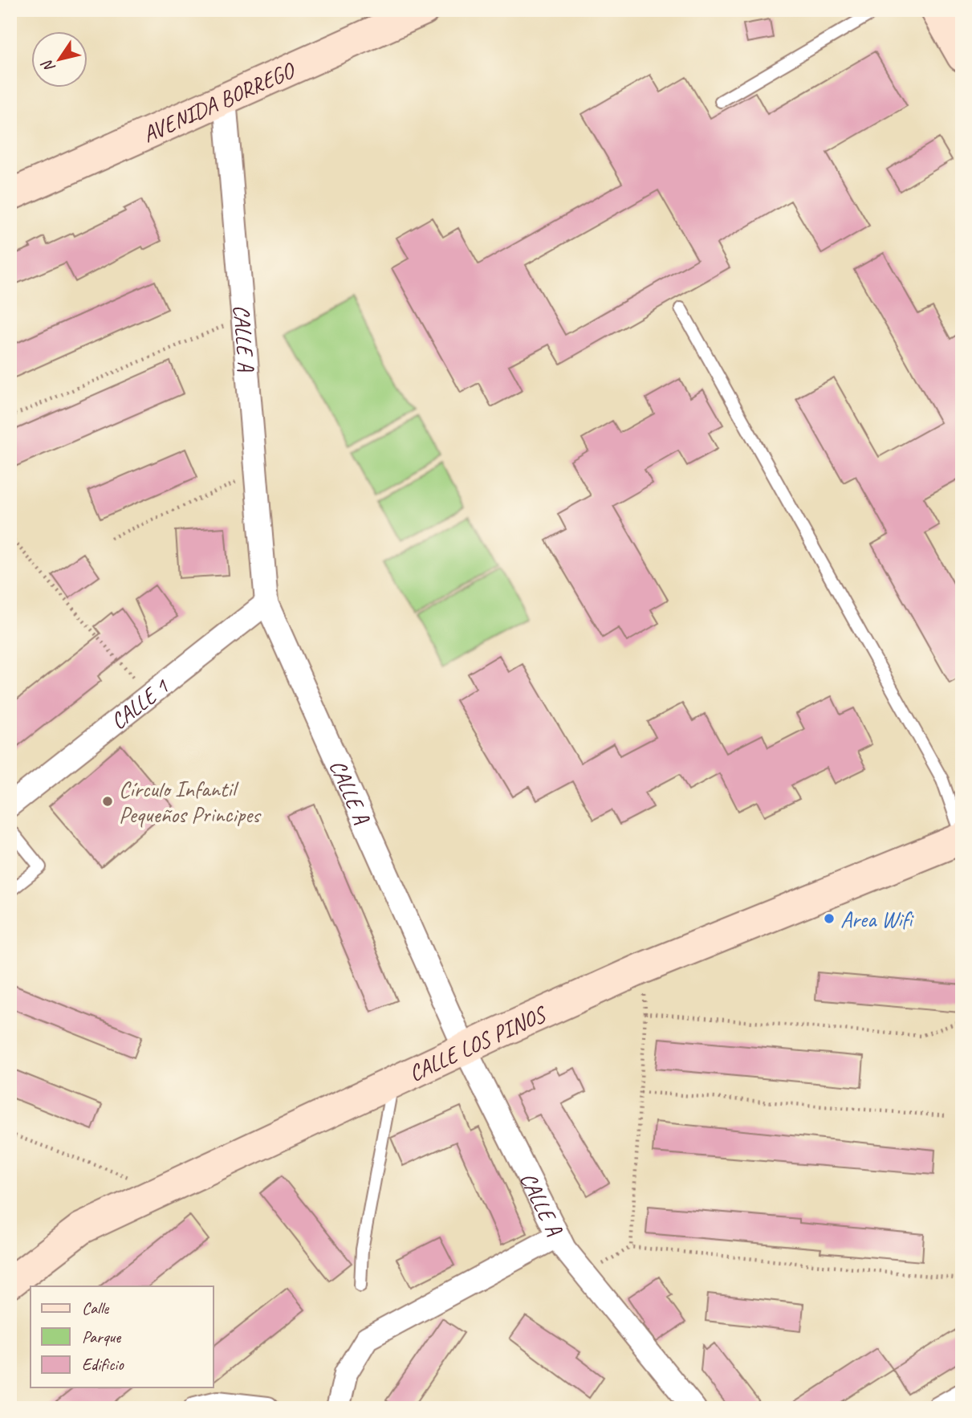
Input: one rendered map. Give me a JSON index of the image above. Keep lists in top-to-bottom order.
{
  "streets": {
    "street": [
      "AVENIDA BORREGO",
      "CALLE A",
      "CALLE 1",
      "CALLE LOS PINOS"
    ]
  },
  "crossings": [
    ["AVENIDA BORREGO", "CALLE A"],
    ["CALLE A", "CALLE 1"],
    ["CALLE A", "CALLE LOS PINOS"]
  ],
  "places": ["Círculo Infantil Pequeños Principes", "Area Wifi"],
  "legend": ["Calle", "Parque", "Edificio"],
  "north": "bottom left"
}
